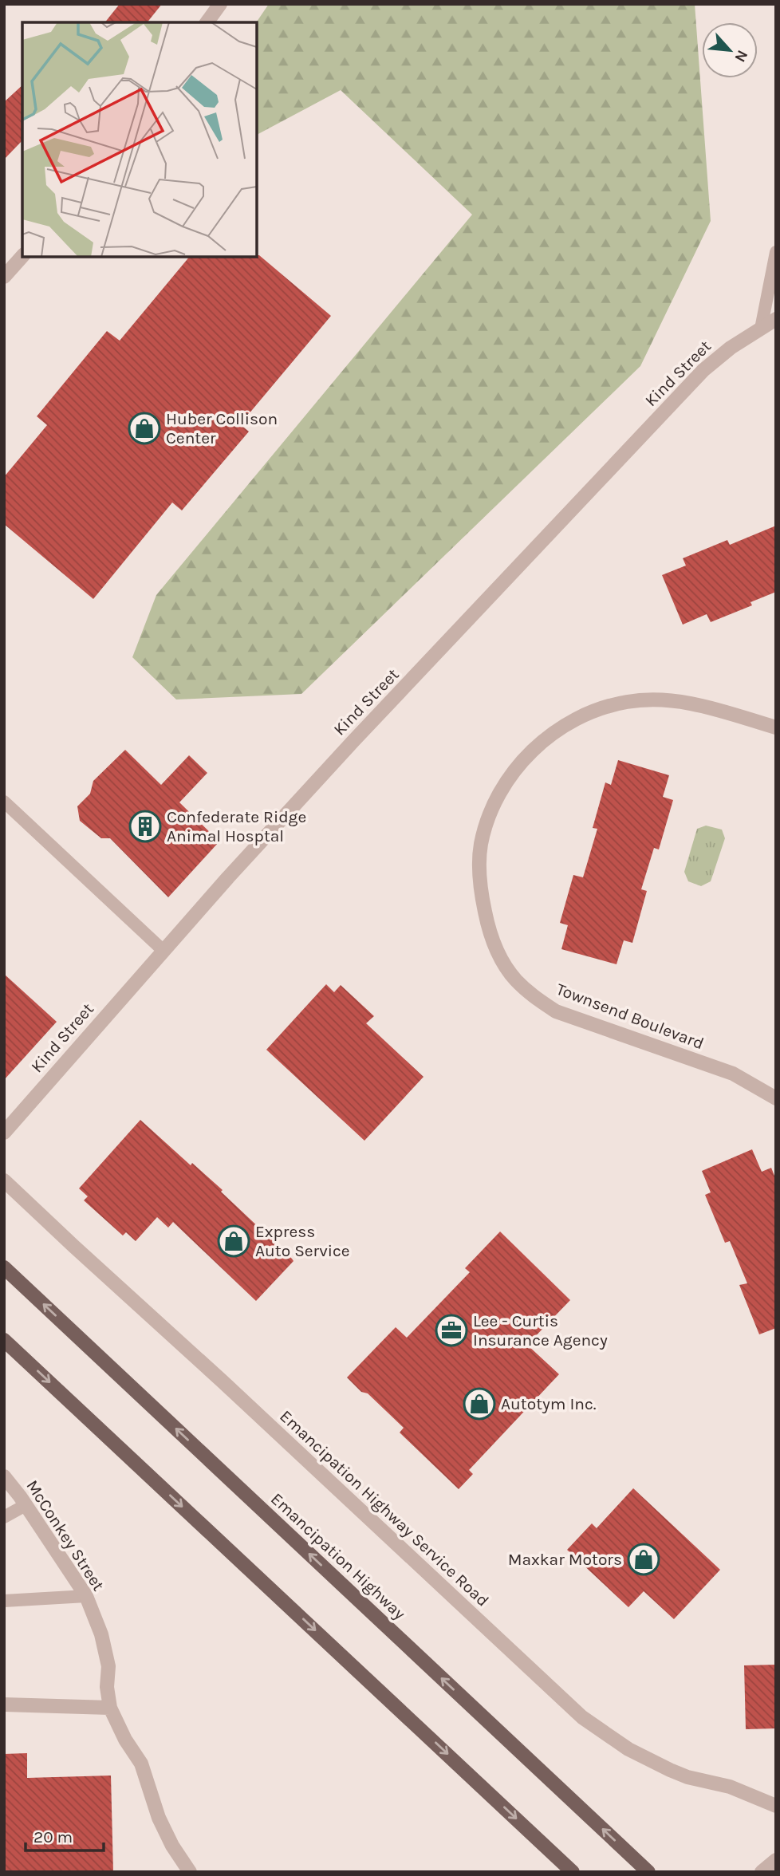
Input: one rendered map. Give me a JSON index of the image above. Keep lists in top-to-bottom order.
{
  "streets": {
    "main road": ["Emancipation Highway"],
    "street": [
      "Kind Street",
      "Townsend Boulevard",
      "Emancipation Highway Service Road",
      "McConkey Street"
    ]
  },
  "places": {
    "shop": [
      "Huber Collison Center",
      "Express Auto Service",
      "Autotym Inc.",
      "Maxkar Motors"
    ],
    "building": ["Confederate Ridge Animal Hosptal"],
    "office": ["Lee - Curtis Insurance Agency"]
  },
  "scale_bar": "20 m",
  "north": "bottom right"
}
